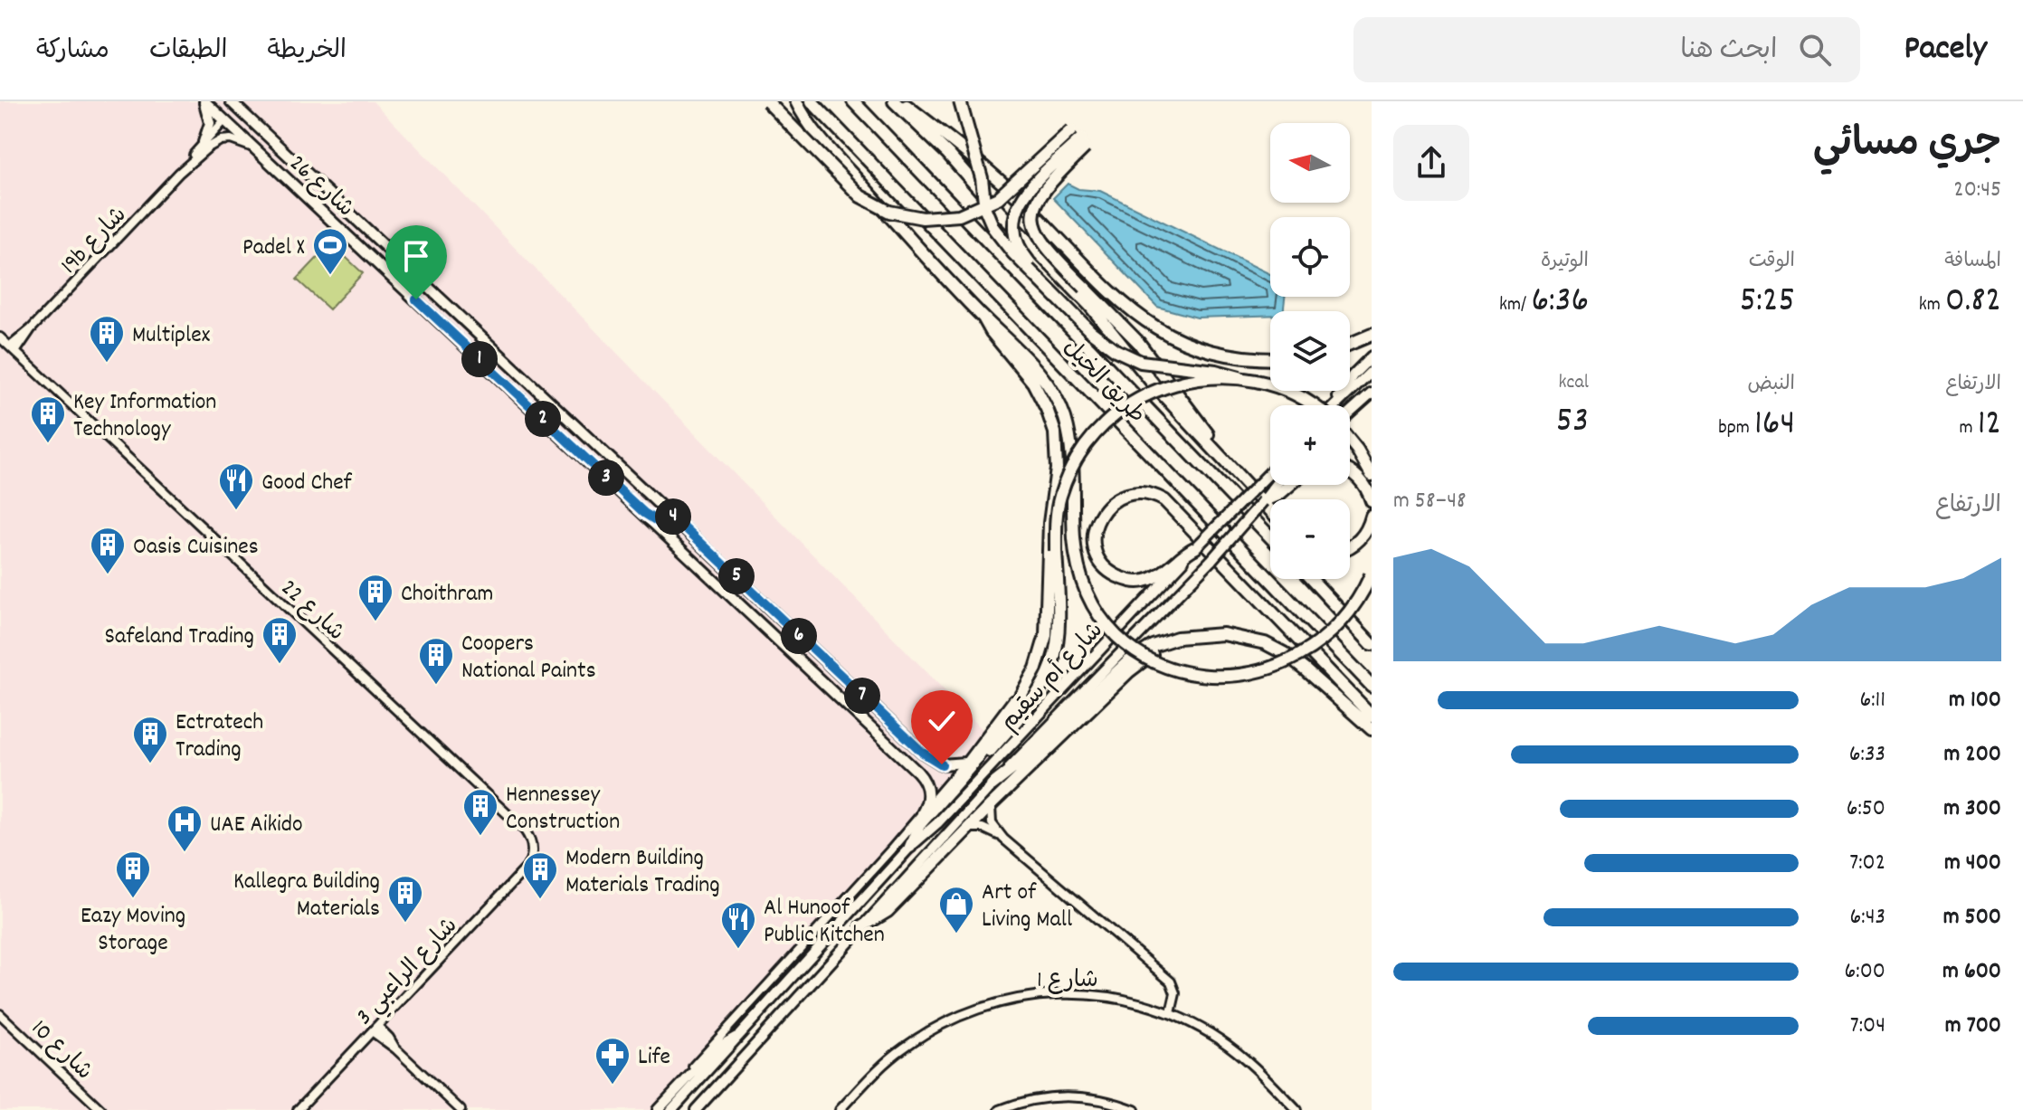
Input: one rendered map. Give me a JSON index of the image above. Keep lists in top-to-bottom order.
{
  "streets": {
    "highway": ["طريق الخيل"],
    "main road": ["شارع 26", "شارع أم سقيم"],
    "street": [
      "19b شارع",
      "شارع 22",
      "شارع الراعبي 3",
      "شارع 1",
      "شارع 10"
    ]
  },
  "crossings": [
    ["شارع 26", "19b شارع"],
    ["19b شارع", "شارع 22"],
    ["شارع 22", "شارع الراعبي 3"]
  ],
  "places": {
    "sports": ["Padel X"],
    "building": [
      "Multiplex",
      "Key Information Technology",
      "Oasis Cuisines",
      "Choithram",
      "Safeland Trading",
      "Coopers National Paints",
      "Ectratech Trading",
      "Hennessey Construction",
      "Eazy Moving Storage",
      "Modern Building Materials Trading",
      "Kallegra Building Materials"
    ],
    "restaurant": ["Good Chef", "Al Hunoof Public Kitchen"],
    "hospital": ["UAE Aikido"],
    "shop": ["Art of Living Mall"],
    "pharmacy": ["Life"]
  },
  "north": "left",
  "page": {
    "header": "Pacely",
    "search": "ابحث هنا",
    "nav": ["الخريطة", "الطبقات", "مشاركة"],
    "heading": ["جري مسائي", "20:45"],
    "map_buttons": ["+", "−"],
    "stats": [
      ["المسافة", "0.82 km"],
      ["الوقت", "5:25"],
      ["الوتيرة", "6:36 /km"],
      ["الارتفاع", "12 m"],
      ["النبض", "164 bpm"],
      ["kcal", "53"]
    ],
    "pins": [
      "1",
      "2",
      "3",
      "4",
      "5",
      "6",
      "7"
    ],
    "chart": ["الارتفاع", "48–58 m"],
    "list": [
      {
        "name": "100 m",
        "note": "6:11"
      },
      {
        "name": "200 m",
        "note": "6:33"
      },
      {
        "name": "300 m",
        "note": "6:50"
      },
      {
        "name": "400 m",
        "note": "7:02"
      },
      {
        "name": "500 m",
        "note": "6:43"
      },
      {
        "name": "600 m",
        "note": "6:00"
      },
      {
        "name": "700 m",
        "note": "7:04"
      }
    ]
  }
}
